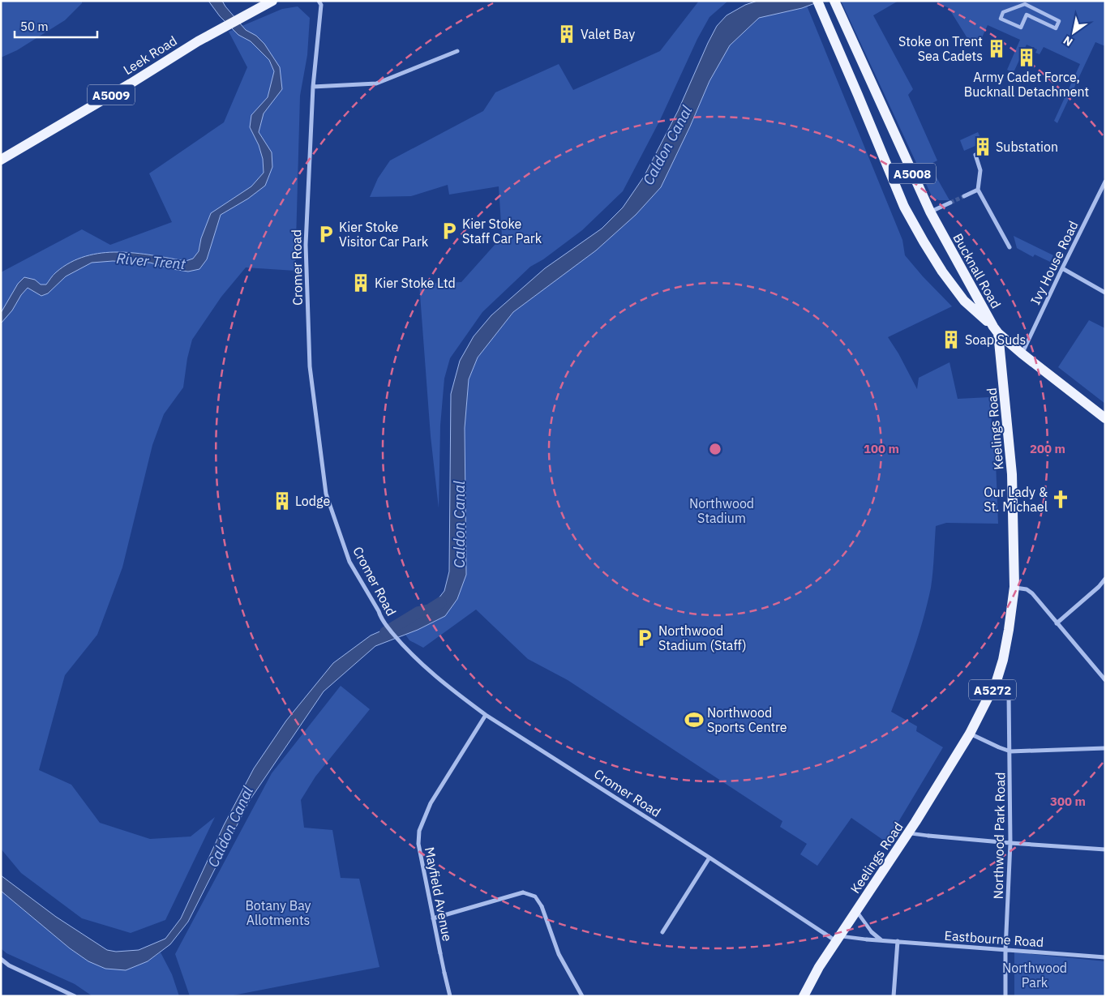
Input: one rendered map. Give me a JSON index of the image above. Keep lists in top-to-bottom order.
{
  "streets": {
    "main road": [
      "Leek Road",
      "A5009",
      "A5008",
      "Bucknall Road",
      "Keelings Road",
      "A5272"
    ],
    "street": [
      "Ivy House Road",
      "Cromer Road",
      "Northwood Park Road",
      "Mayfield Avenue",
      "Eastbourne Road"
    ]
  },
  "crossings": [
    ["A5008", "Ivy House Road"],
    ["A5008", "Bucknall Road"],
    ["A5008", "Keelings Road"],
    ["Cromer Road", "Keelings Road"],
    ["Cromer Road", "Mayfield Avenue"],
    ["Cromer Road", "Eastbourne Road"],
    ["Bucknall Road", "Keelings Road"],
    ["Keelings Road", "Northwood Park Road"],
    ["Keelings Road", "Eastbourne Road"],
    ["Northwood Park Road", "Eastbourne Road"]
  ],
  "water": ["Caldon Canal", "River Trent"],
  "parks": ["Northwood Stadium", "Botany Bay Allotments", "Northwood Park"],
  "places": {
    "building": [
      "Valet Bay",
      "Stoke on Trent Sea Cadets",
      "Army Cadet Force, Bucknall Detachment",
      "Substation",
      "Kier Stoke Ltd",
      "Soap Suds",
      "Lodge"
    ],
    "parking": ["Kier Stoke Staff Car Park", "Kier Stoke Visitor Car Park", "Northwood Stadium (Staff)"],
    "church": ["Our Lady & St. Michael"],
    "sports": ["Northwood Sports Centre"]
  },
  "scale_bar": "50 m",
  "north": "bottom left",
  "rings": ["100 m", "200 m", "300 m"]
}
